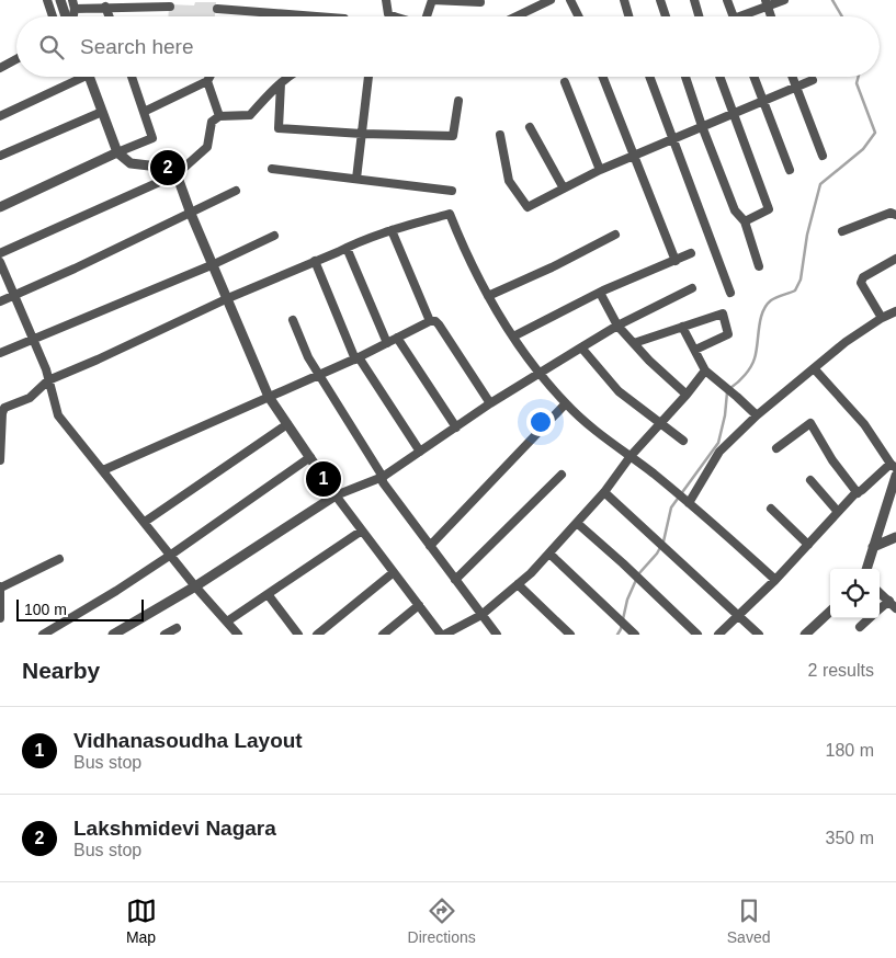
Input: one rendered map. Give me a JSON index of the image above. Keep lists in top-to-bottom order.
{
  "scale_bar": "100 m",
  "page": {
    "search": "Search here",
    "pins": ["2", "1"],
    "scale": "100 m",
    "heading": ["Nearby", "2 results"],
    "list": [
      {
        "mark": "1",
        "name": "Vidhanasoudha Layout",
        "note": "Bus stop",
        "value": "180 m"
      },
      {
        "mark": "2",
        "name": "Lakshmidevi Nagara",
        "note": "Bus stop",
        "value": "350 m"
      }
    ],
    "nav": ["Map", "Directions", "Saved"]
  }
}
